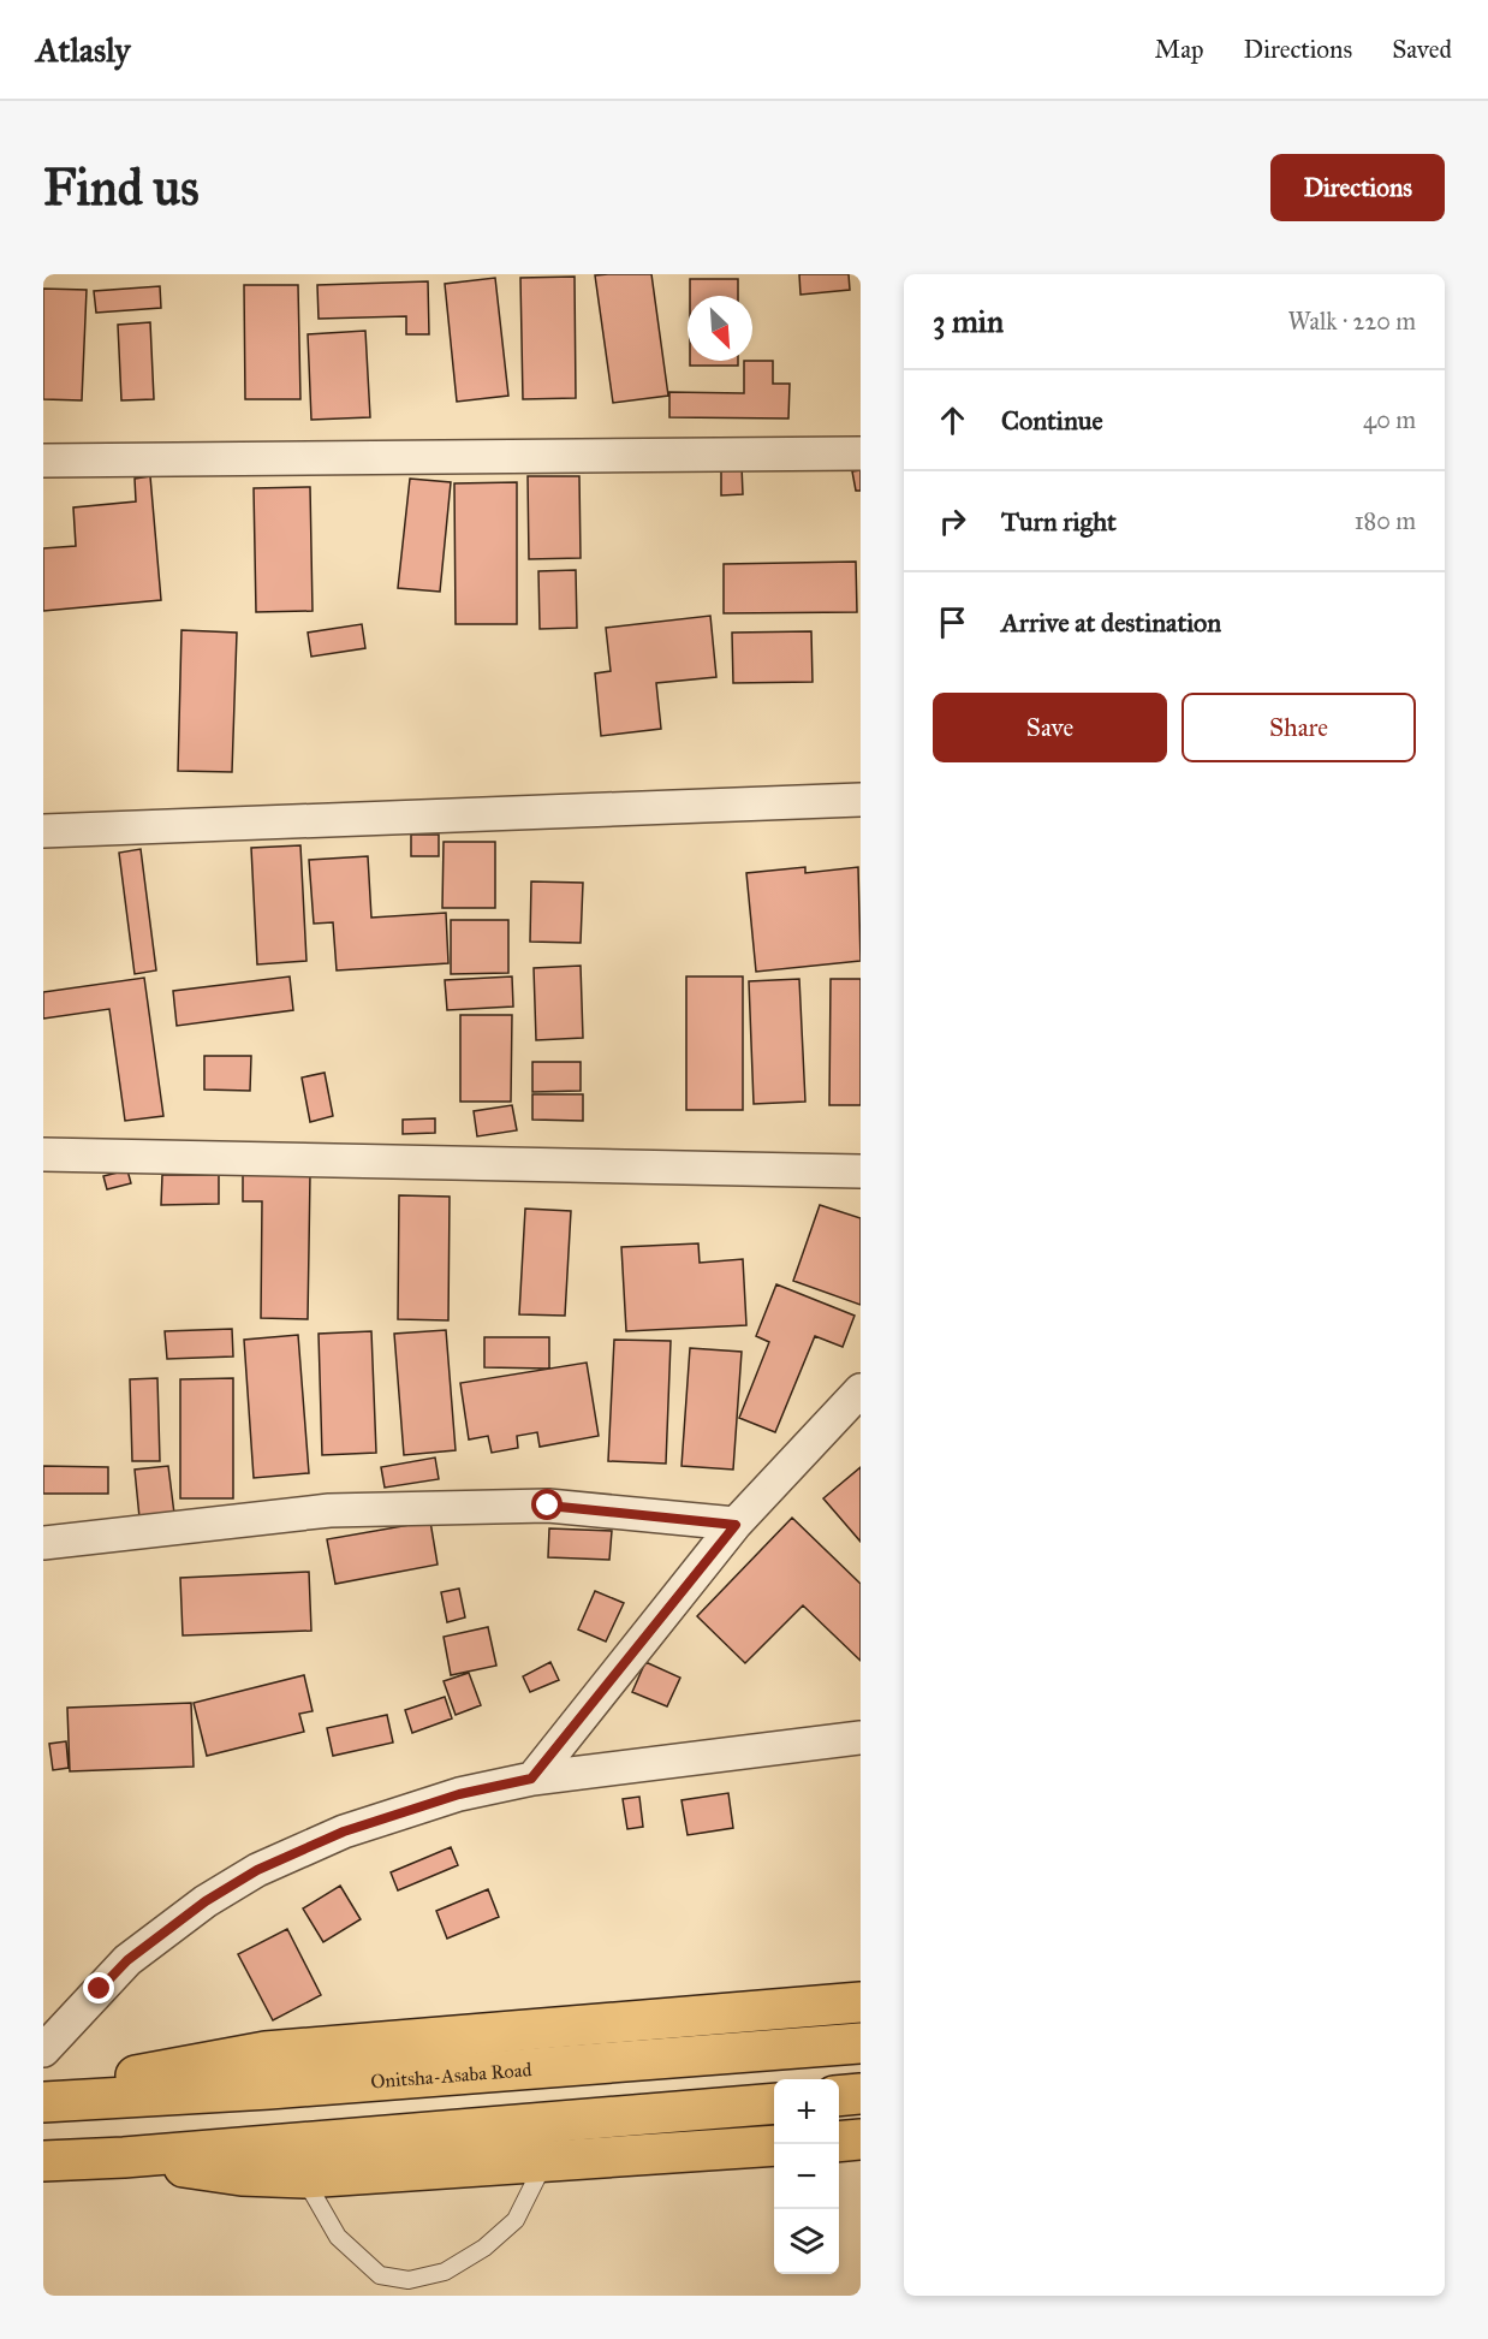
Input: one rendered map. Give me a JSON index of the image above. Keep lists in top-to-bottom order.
{
  "streets": {
    "highway": ["Onitsha-Asaba Road"]
  },
  "north": "bottom right",
  "page": {
    "header": "Atlasly",
    "nav": ["Map", "Directions", "Saved"],
    "buttons": [
      "Directions",
      ["Save", "Share"]
    ],
    "title": "Find us",
    "heading": ["3 min", "Walk · 220 m"],
    "list": [
      ["Continue", "40 m"],
      ["Turn right", "180 m"],
      "Arrive at destination"
    ],
    "map_buttons": ["+", "−"]
  }
}
